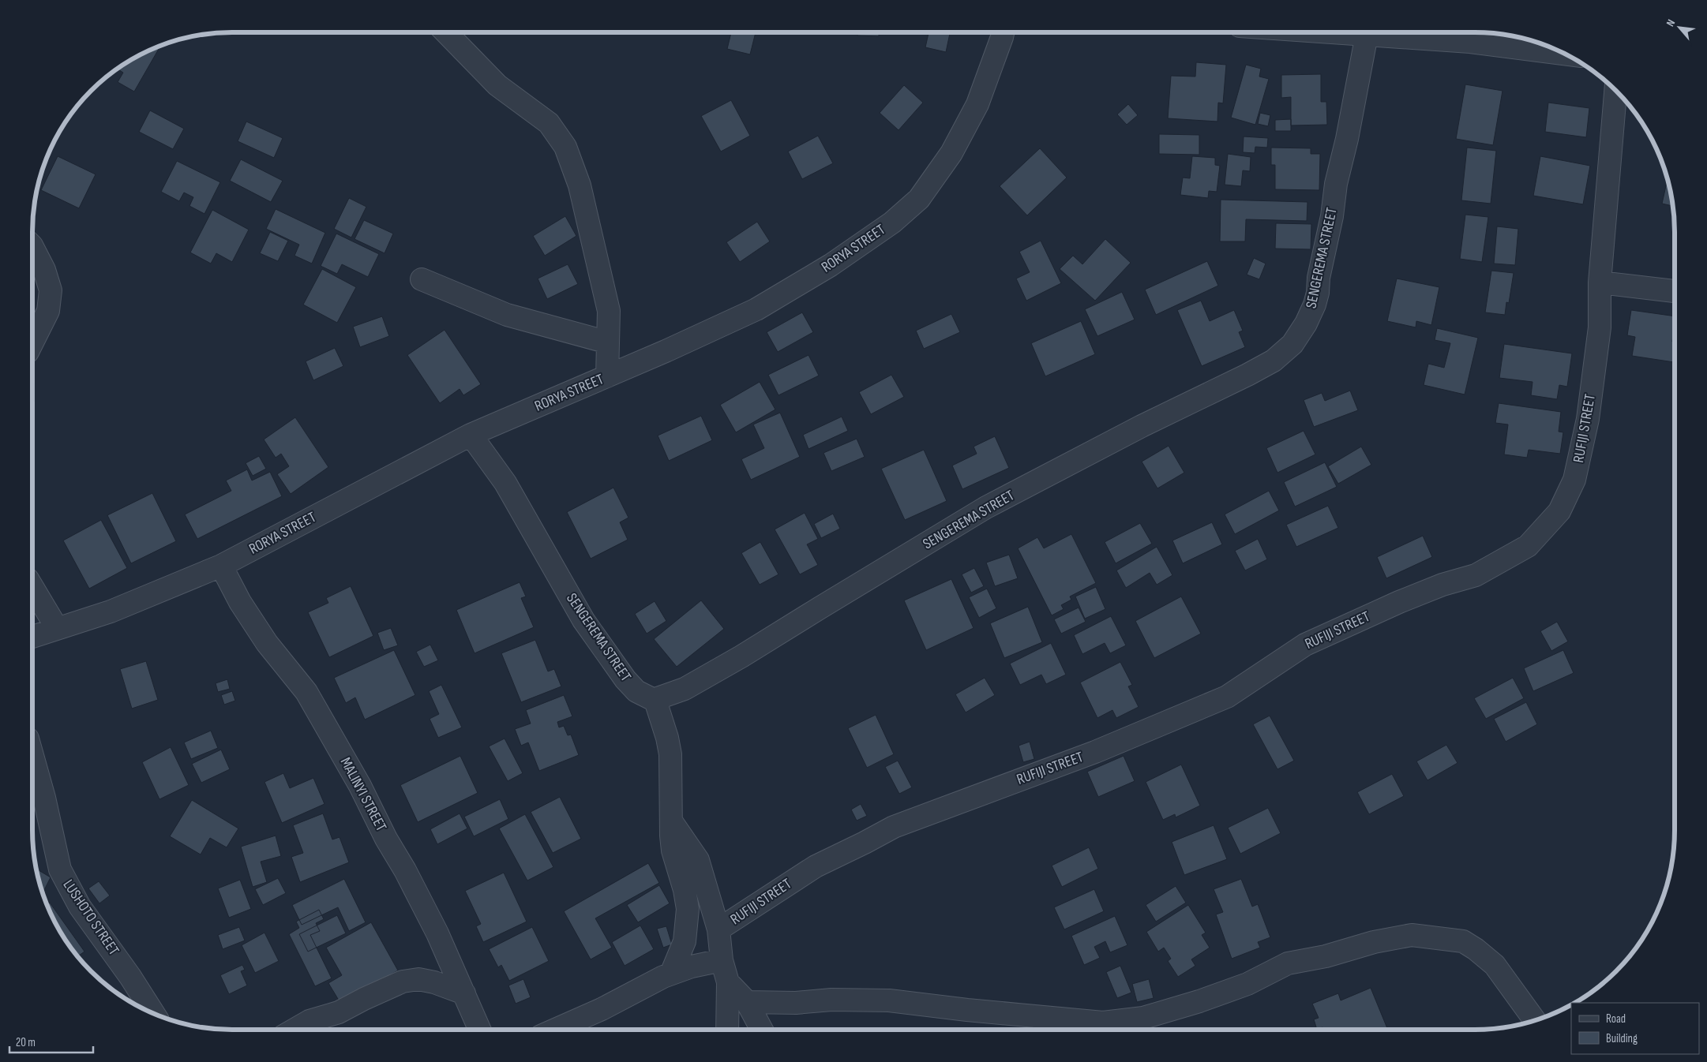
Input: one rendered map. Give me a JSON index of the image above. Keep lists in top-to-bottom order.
{
  "streets": {
    "street": [
      "RORYA STREET",
      "SENGEREMA STREET",
      "RUFIJI STREET",
      "MALINYI STREET",
      "LUSHOTO STREET"
    ]
  },
  "crossings": [
    ["RORYA STREET", "SENGEREMA STREET"],
    ["RORYA STREET", "MALINYI STREET"]
  ],
  "legend": ["Road", "Building"],
  "scale_bar": "20 m",
  "north": "top left"
}
